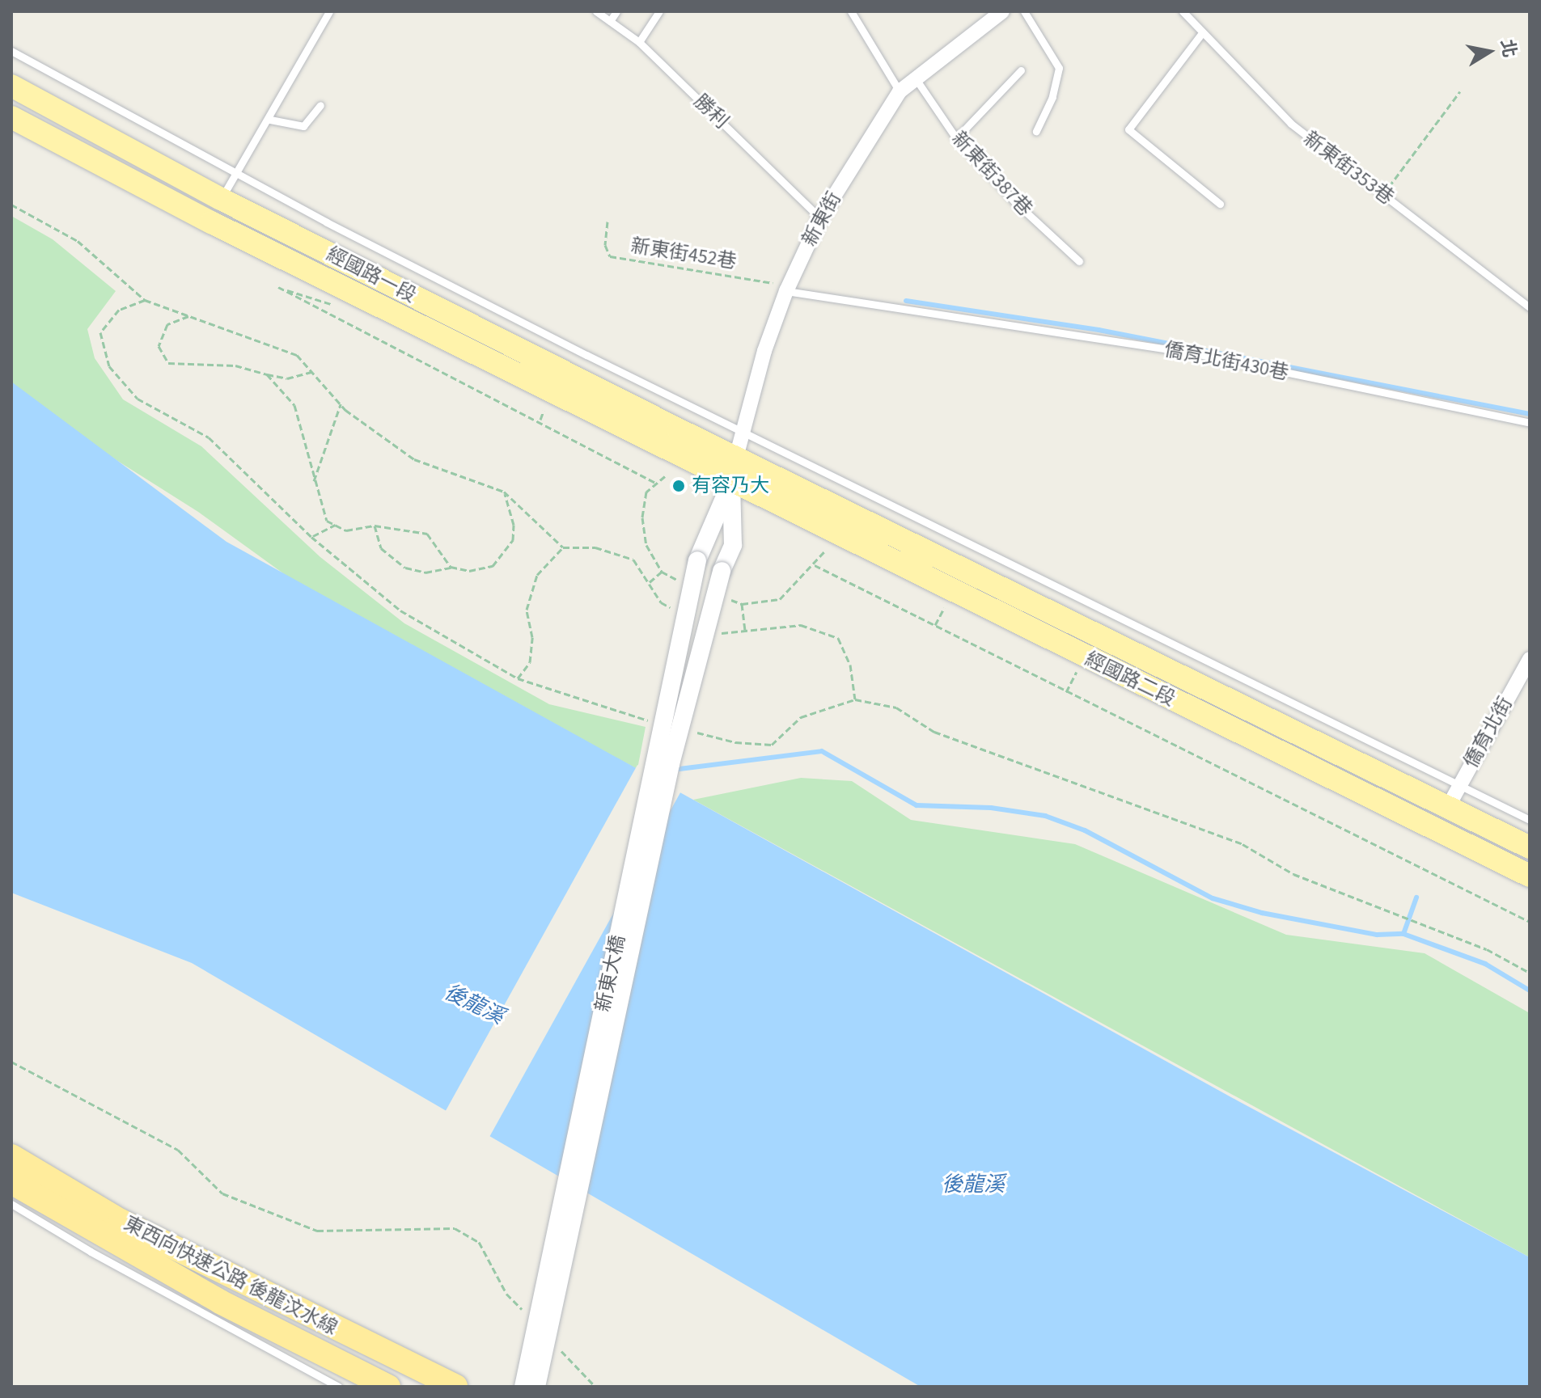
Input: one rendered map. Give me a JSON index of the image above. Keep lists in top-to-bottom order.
{
  "streets": {
    "highway": ["東西向快速公路 後龍汶水線"],
    "main road": ["經國路一段", "經國路二段"],
    "street": ["新東街", "僑育北街", "新東大橋"],
    "lane": [
      "勝利",
      "新東街353巷",
      "新東街387巷",
      "僑育北街430巷"
    ],
    "path": ["新東街452巷"]
  },
  "crossings": [
    ["勝利", "新東街"],
    ["新東街387巷", "新東街"],
    ["新東街", "新東街452巷"],
    ["新東街", "經國路一段"],
    ["新東街", "僑育北街430巷"],
    ["新東街", "經國路二段"],
    ["新東街", "新東大橋"],
    ["新東街452巷", "僑育北街430巷"],
    ["經國路一段", "經國路二段"],
    ["經國路一段", "新東大橋"],
    ["經國路二段", "僑育北街"],
    ["經國路二段", "新東大橋"]
  ],
  "water": ["後龍溪"],
  "places": ["有容乃大"],
  "north": "right"
}
